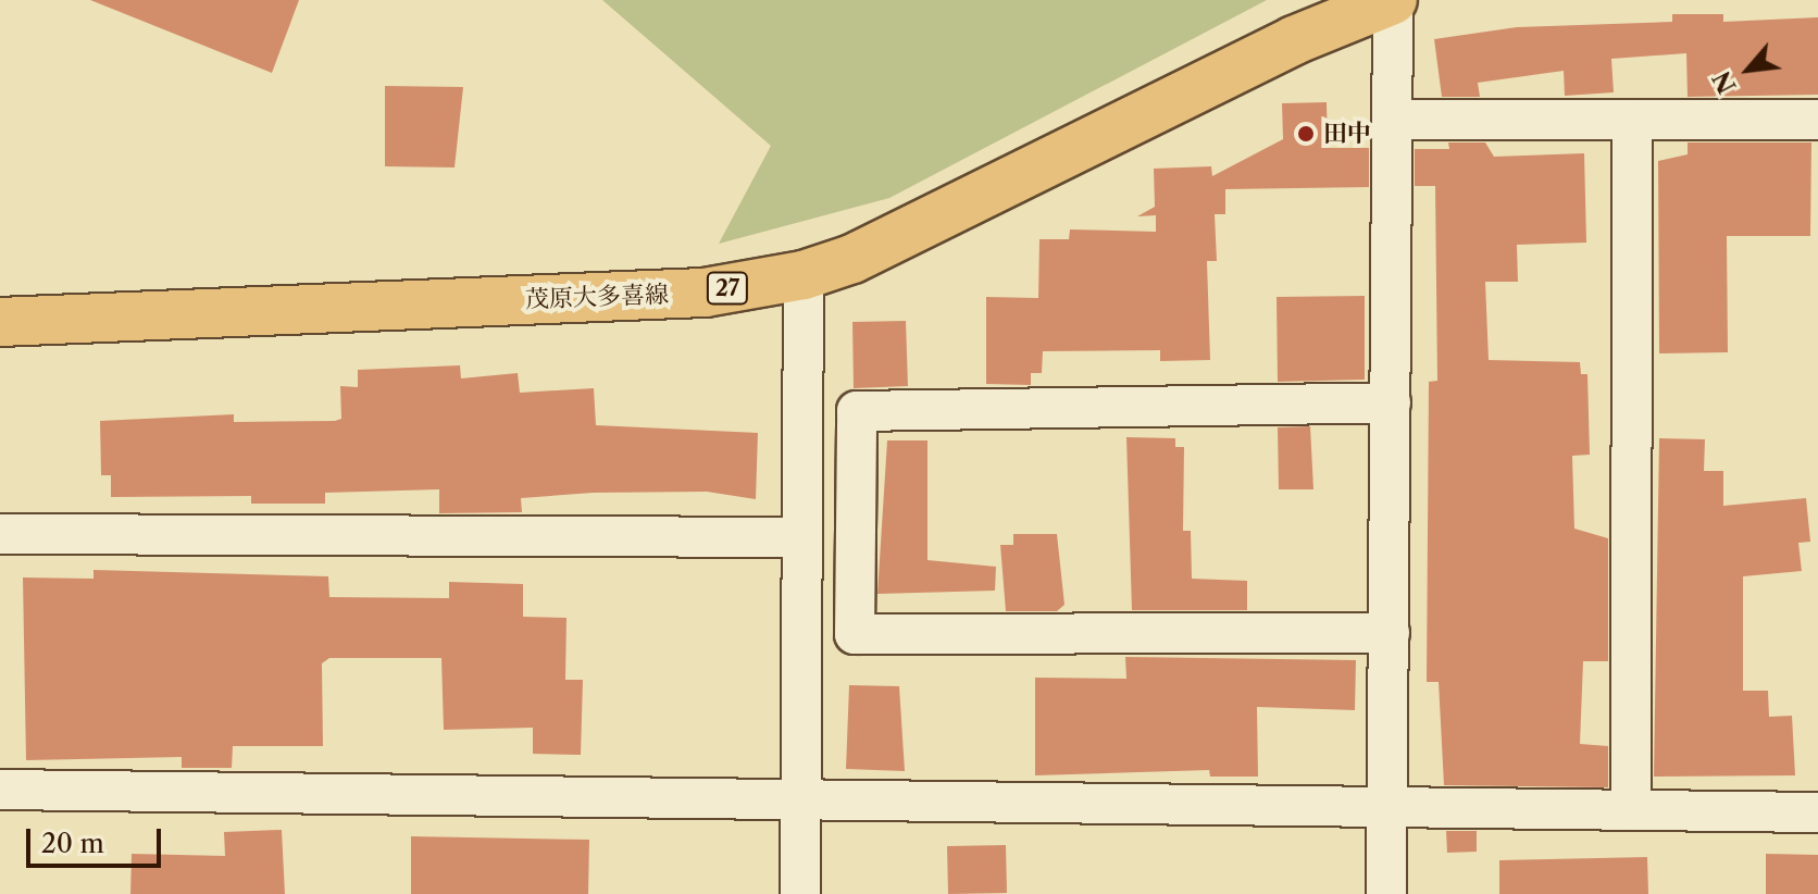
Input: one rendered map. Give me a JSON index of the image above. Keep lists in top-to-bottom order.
{
  "streets": {
    "main road": ["27", "茂原大多喜線"]
  },
  "places": ["田中"],
  "scale_bar": "20 m",
  "north": "bottom left"
}
